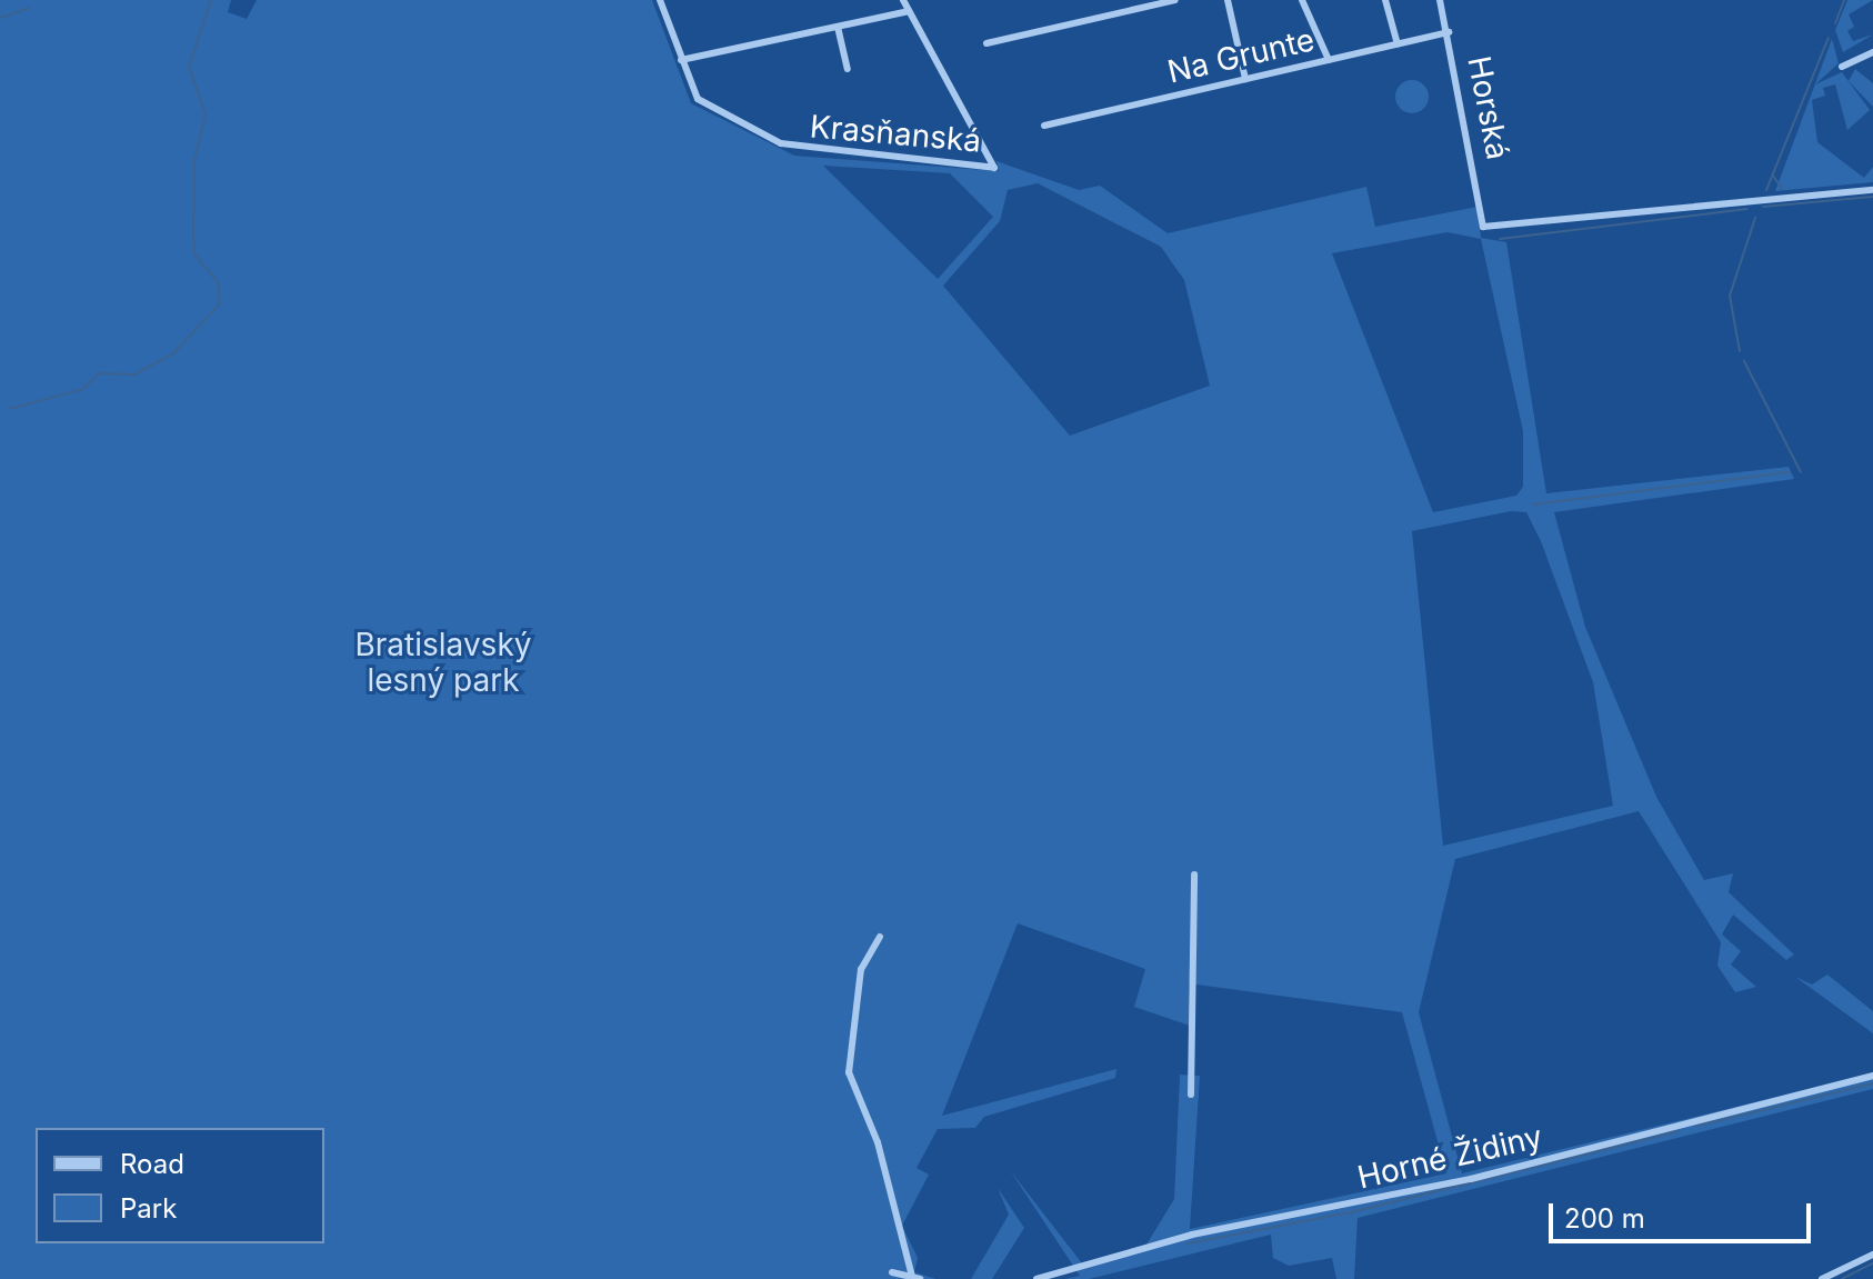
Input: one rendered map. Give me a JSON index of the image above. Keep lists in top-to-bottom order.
{
  "streets": {
    "street": [
      "Na Grunte",
      "Horská",
      "Krasňanská",
      "Horné Židiny"
    ]
  },
  "crossings": [
    ["Na Grunte", "Horská"]
  ],
  "parks": ["Bratislavský lesný park"],
  "legend": ["Road", "Park"],
  "scale_bar": "200 m"
}
